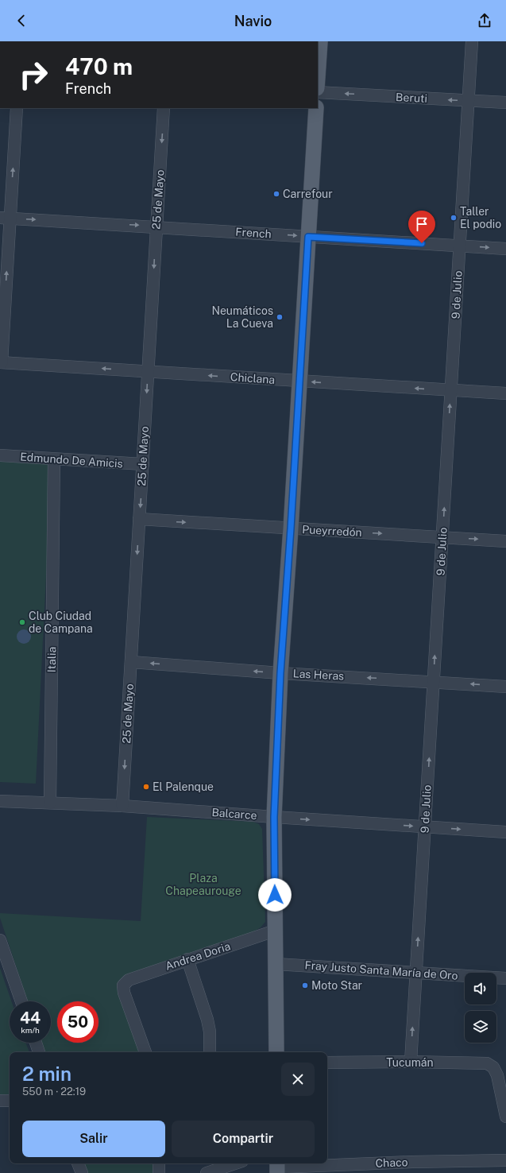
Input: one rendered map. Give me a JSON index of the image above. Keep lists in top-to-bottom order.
{
  "streets": {
    "street": [
      "Beruti",
      "25 de Mayo",
      "French",
      "9 de Julio",
      "Chiclana",
      "Edmundo De Amicis",
      "Pueyrredón",
      "Italia",
      "Las Heras",
      "Balcarce",
      "Andrea Doria",
      "Fray Justo Santa María de Oro",
      "Tucumán",
      "Chaco"
    ]
  },
  "crossings": [
    ["Beruti", "9 de Julio"],
    ["25 de Mayo", "French"],
    ["25 de Mayo", "Chiclana"],
    ["25 de Mayo", "Edmundo De Amicis"],
    ["25 de Mayo", "Pueyrredón"],
    ["25 de Mayo", "Las Heras"],
    ["25 de Mayo", "Balcarce"],
    ["French", "9 de Julio"],
    ["9 de Julio", "Chiclana"],
    ["9 de Julio", "Pueyrredón"],
    ["9 de Julio", "Las Heras"],
    ["9 de Julio", "Balcarce"],
    ["9 de Julio", "Fray Justo Santa María de Oro"],
    ["9 de Julio", "Tucumán"],
    ["Edmundo De Amicis", "Italia"],
    ["Italia", "Balcarce"]
  ],
  "one_way": [
    "Beruti",
    "25 de Mayo",
    "French",
    "9 de Julio",
    "Chiclana",
    "Pueyrredón",
    "Las Heras",
    "Balcarce"
  ],
  "parks": ["Plaza Chapeaurouge"],
  "places": [
    "Carrefour",
    "Taller El podio",
    "Neumáticos La Cueva",
    "Club Ciudad de Campana",
    "El Palenque",
    "Moto Star"
  ],
  "page": {
    "header": "Navio",
    "turn": ["470 m", "French"],
    "speed": "44 km/h",
    "limit": "50",
    "heading": ["2 min", "550 m · 22:19"],
    "buttons": ["Salir", "Compartir"]
  }
}
